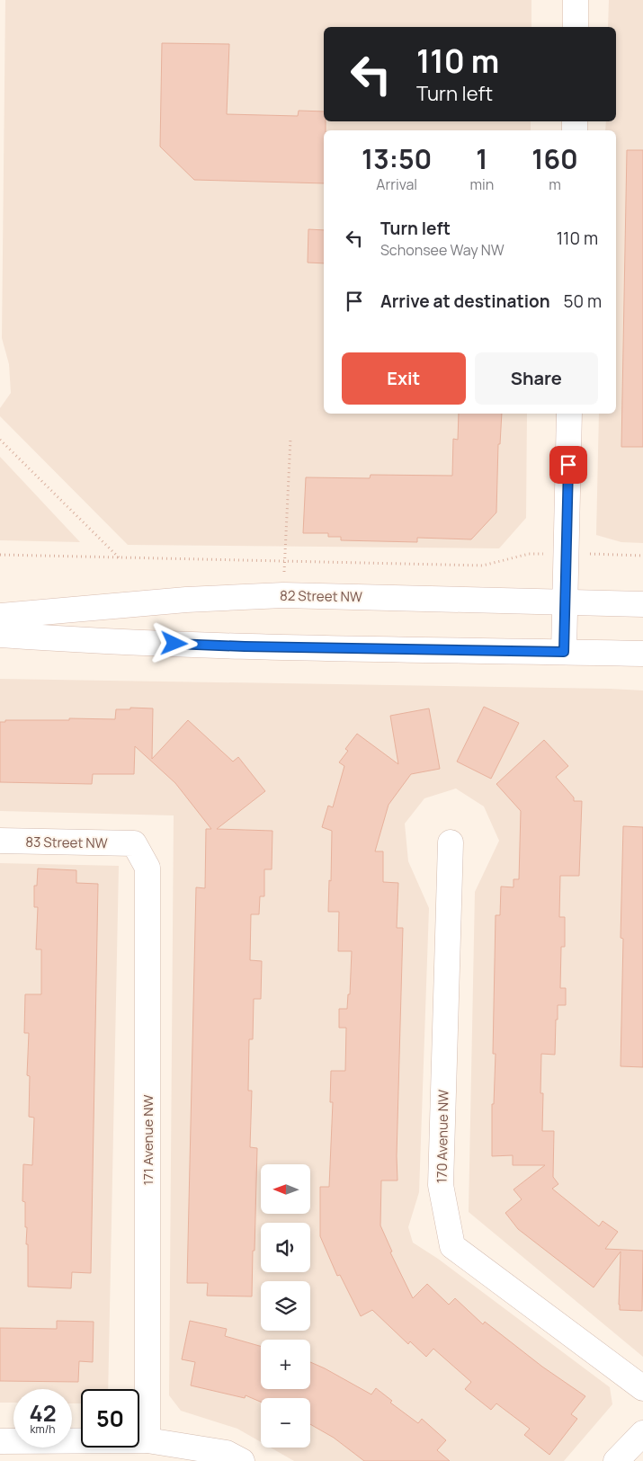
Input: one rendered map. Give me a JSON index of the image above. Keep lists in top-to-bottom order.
{
  "streets": {
    "street": [
      "82 Street NW",
      "83 Street NW",
      "170 Avenue NW",
      "171 Avenue NW"
    ]
  },
  "crossings": [
    ["83 Street NW", "171 Avenue NW"]
  ],
  "north": "left",
  "page": {
    "turn": ["110 m", "Turn left"],
    "eta": [
      "13:50",
      "Arrival",
      "1",
      "min",
      "160",
      "m"
    ],
    "list": [
      {
        "name": "Turn left",
        "note": "Schonsee Way NW",
        "value": "110 m"
      },
      {
        "name": "Arrive at destination",
        "value": "50 m"
      }
    ],
    "buttons": ["Exit", "Share"],
    "map_buttons": ["+", "−"],
    "speed": "42 km/h",
    "limit": "50"
  }
}
